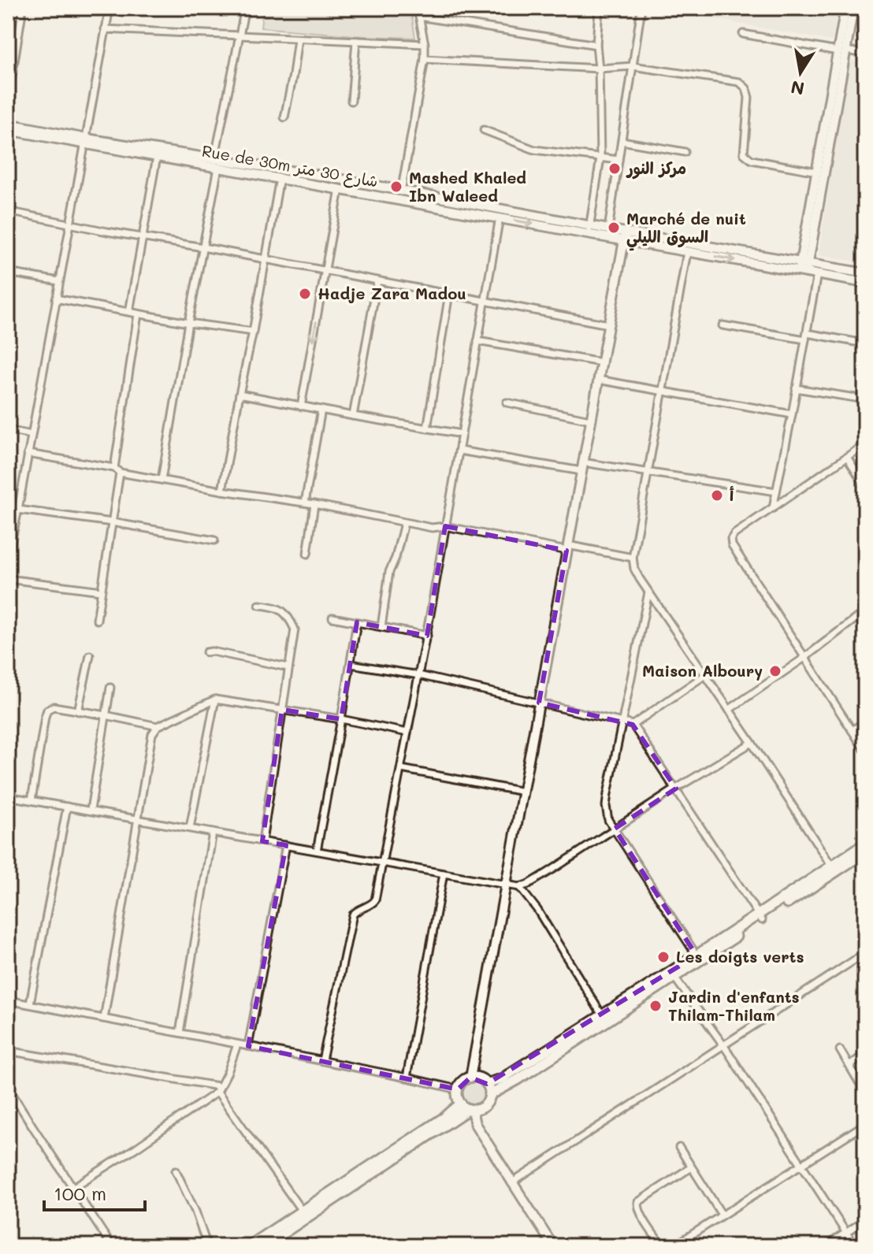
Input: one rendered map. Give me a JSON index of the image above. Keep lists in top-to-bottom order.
{
  "streets": {
    "street": ["Rue de 30m شارع 30 متر"]
  },
  "places": [
    "مركز النور",
    "Mashed Khaled Ibn Waleed",
    "Marché de nuit السوق الليلي",
    "Hadje Zara Madou",
    "أ",
    "Maison Alboury",
    "Les doigts verts",
    "Jardin d'enfants Thilam-Thilam"
  ],
  "scale_bar": "100 m",
  "north": "bottom"
}
